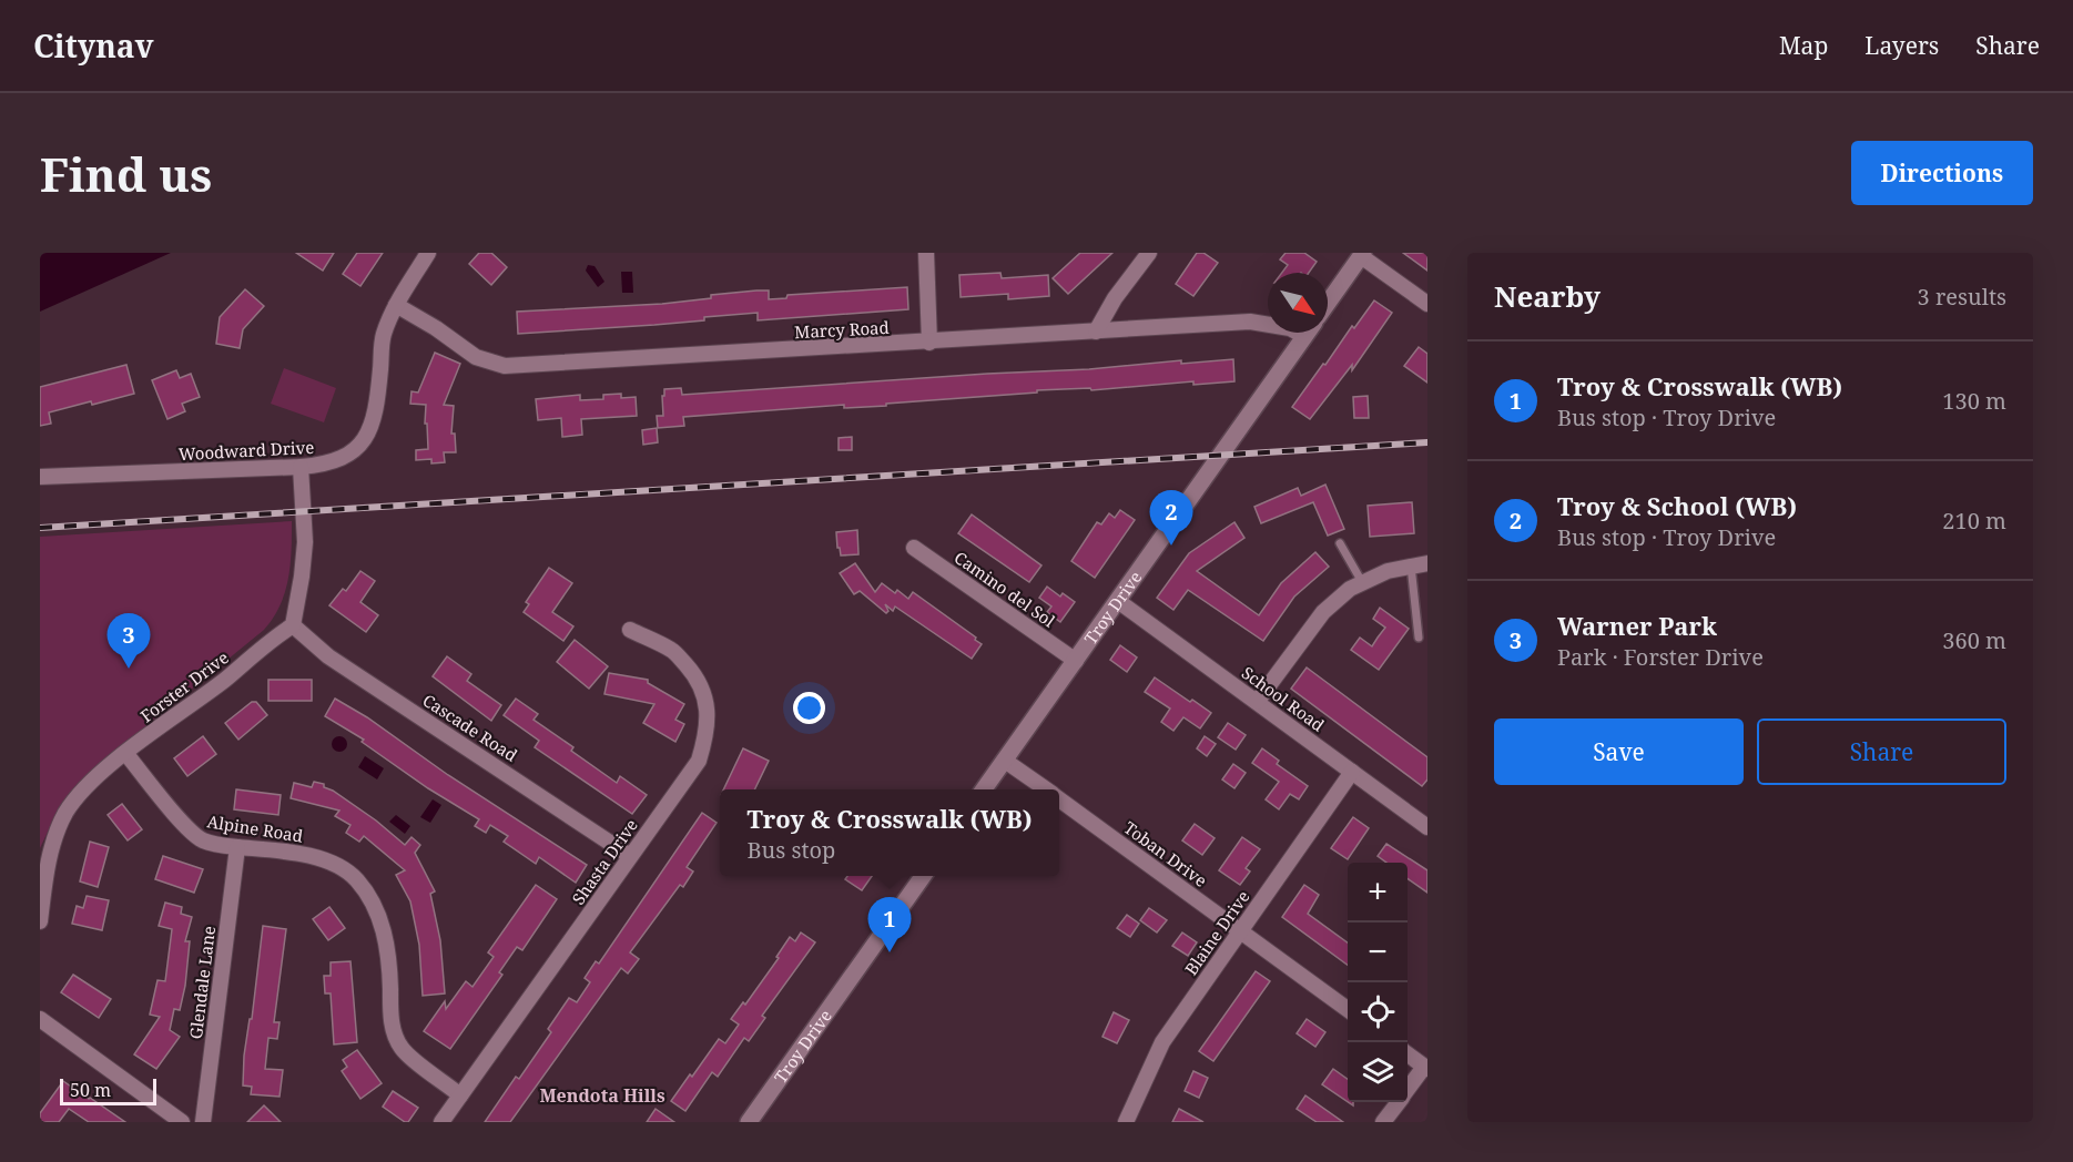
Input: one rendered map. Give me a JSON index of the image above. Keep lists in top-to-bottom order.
{
  "streets": {
    "street": [
      "Marcy Road",
      "Woodward Drive",
      "Camino del Sol",
      "Troy Drive",
      "Forster Drive",
      "School Road",
      "Cascade Road",
      "Alpine Road",
      "Toban Drive",
      "Shasta Drive",
      "Blaine Drive",
      "Glendale Lane"
    ]
  },
  "crossings": [
    ["Marcy Road", "Woodward Drive"],
    ["Camino del Sol", "Troy Drive"],
    ["Troy Drive", "School Road"],
    ["Troy Drive", "Toban Drive"],
    ["Forster Drive", "Cascade Road"],
    ["Forster Drive", "Alpine Road"],
    ["School Road", "Blaine Drive"],
    ["Cascade Road", "Shasta Drive"],
    ["Alpine Road", "Shasta Drive"],
    ["Alpine Road", "Glendale Lane"],
    ["Toban Drive", "Blaine Drive"]
  ],
  "districts": ["Mendota Hills"],
  "scale_bar": "50 m",
  "north": "bottom right",
  "page": {
    "header": "Citynav",
    "nav": ["Map", "Layers", "Share"],
    "buttons": [
      "Directions",
      ["Save", "Share"]
    ],
    "title": "Find us",
    "heading": ["Nearby", "3 results"],
    "list": [
      {
        "mark": "1",
        "name": "Troy & Crosswalk (WB)",
        "note": "Bus stop · Troy Drive",
        "value": "130 m"
      },
      {
        "mark": "2",
        "name": "Troy & School (WB)",
        "note": "Bus stop · Troy Drive",
        "value": "210 m"
      },
      {
        "mark": "3",
        "name": "Warner Park",
        "note": "Park · Forster Drive",
        "value": "360 m"
      }
    ],
    "pins": ["2", "3", "1"],
    "popup": ["Troy & Crosswalk (WB)", "Bus stop"],
    "map_buttons": ["+", "−"],
    "scale": "50 m"
  }
}
